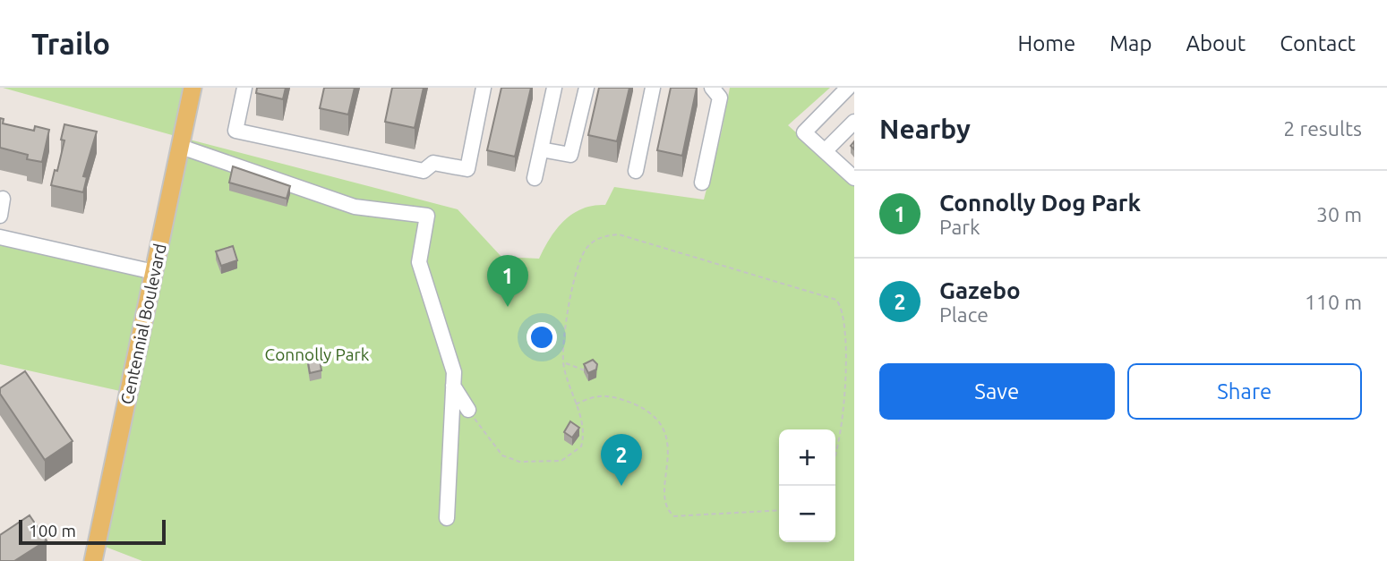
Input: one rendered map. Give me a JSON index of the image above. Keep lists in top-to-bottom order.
{
  "streets": {
    "main road": ["Centennial Boulevard"]
  },
  "parks": ["Connolly Park"],
  "scale_bar": "100 m",
  "page": {
    "header": "Trailo",
    "nav": [
      "Home",
      "Map",
      "About",
      "Contact"
    ],
    "heading": ["Nearby", "2 results"],
    "list": [
      {
        "mark": "1",
        "name": "Connolly Dog Park",
        "note": "Park",
        "value": "30 m"
      },
      {
        "mark": "2",
        "name": "Gazebo",
        "note": "Place",
        "value": "110 m"
      }
    ],
    "pins": ["1", "2"],
    "buttons": ["Save", "Share"],
    "map_buttons": ["+", "−"],
    "scale": "100 m"
  }
}
